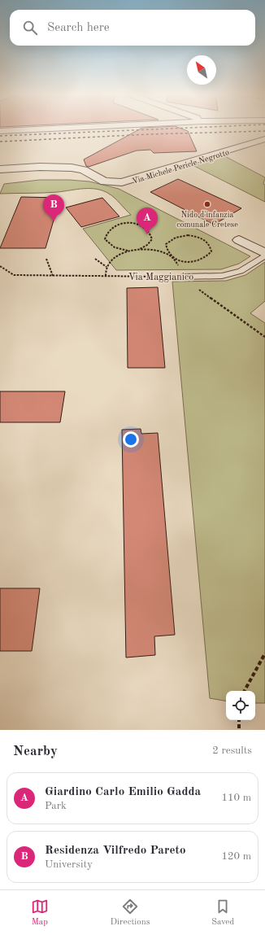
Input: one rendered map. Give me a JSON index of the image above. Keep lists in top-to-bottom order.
{
  "streets": {
    "street": ["Via Michele Pericle Negrotto"],
    "lane": ["Via Maggianico"]
  },
  "places": ["Nido d'infanzia comunale Cretese"],
  "north": "top left",
  "page": {
    "search": "Search here",
    "pins": ["B", "A"],
    "heading": ["Nearby", "2 results"],
    "list": [
      {
        "mark": "A",
        "name": "Giardino Carlo Emilio Gadda",
        "note": "Park",
        "value": "110 m"
      },
      {
        "mark": "B",
        "name": "Residenza Vilfredo Pareto",
        "note": "University",
        "value": "120 m"
      }
    ],
    "nav": ["Map", "Directions", "Saved"]
  }
}
